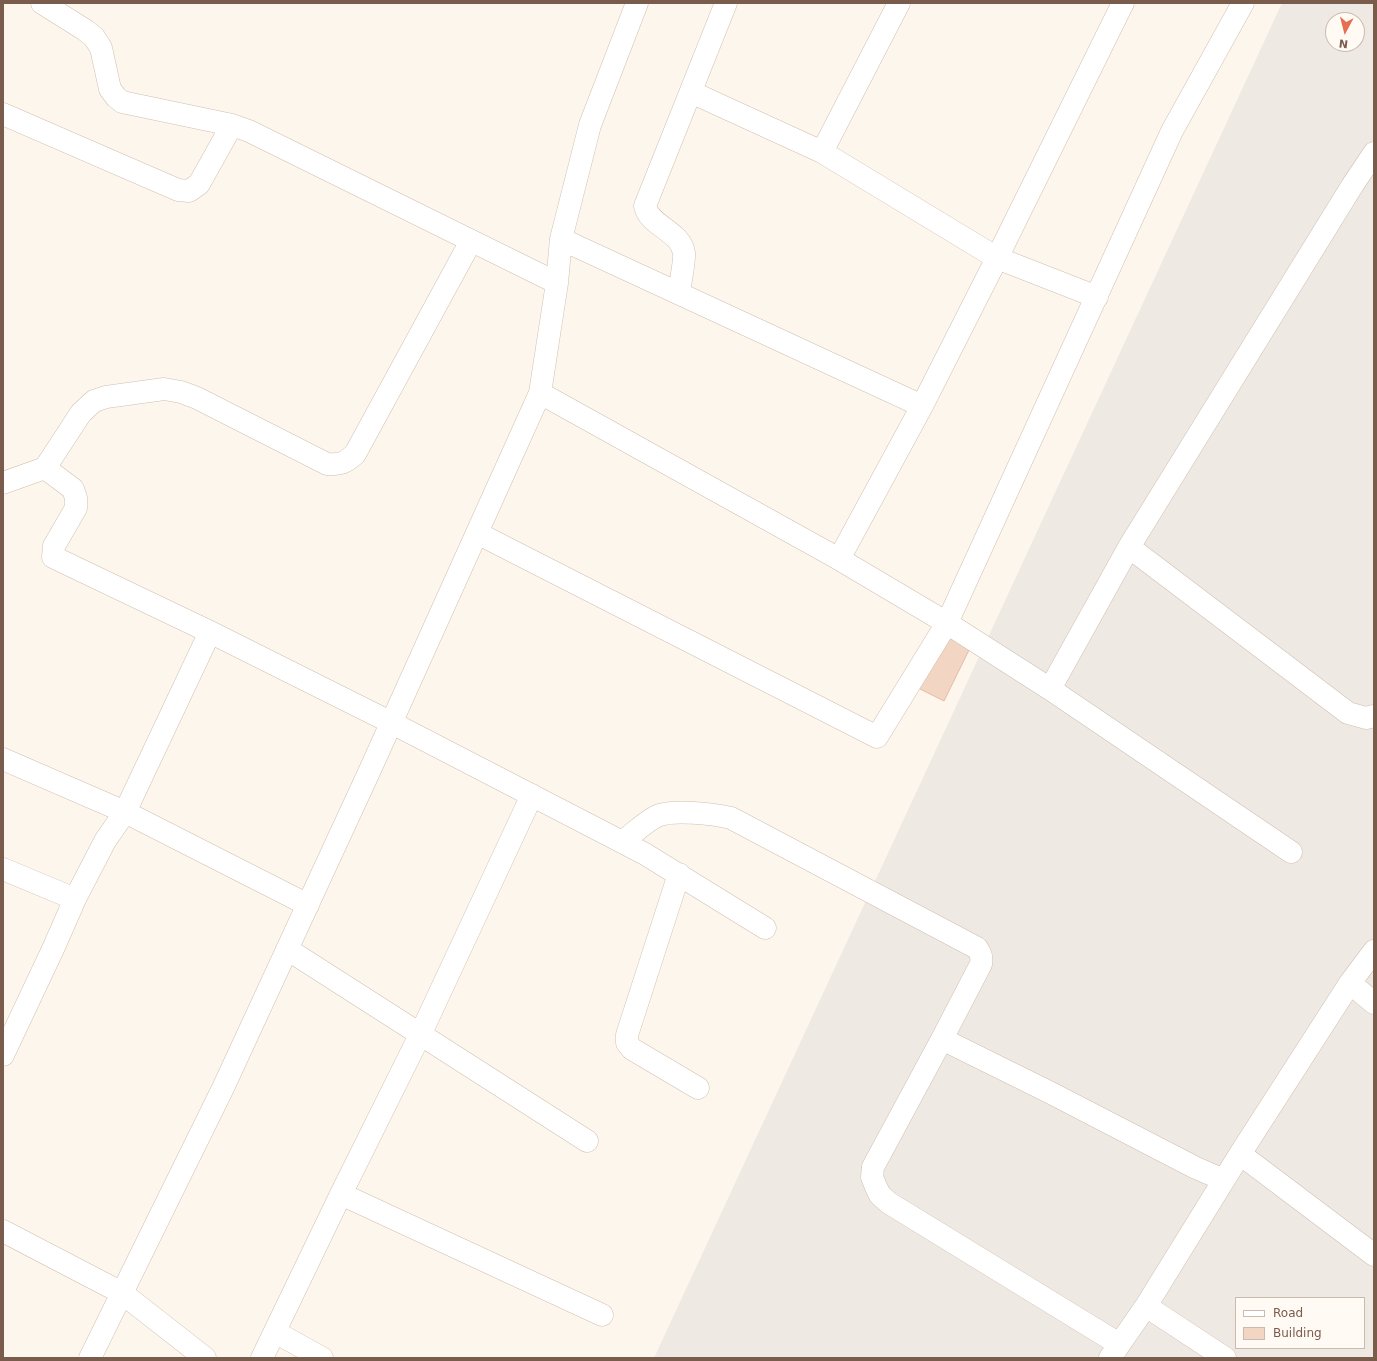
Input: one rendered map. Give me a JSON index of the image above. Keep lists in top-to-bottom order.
{
  "legend": ["Road", "Building"],
  "north": "bottom"
}
